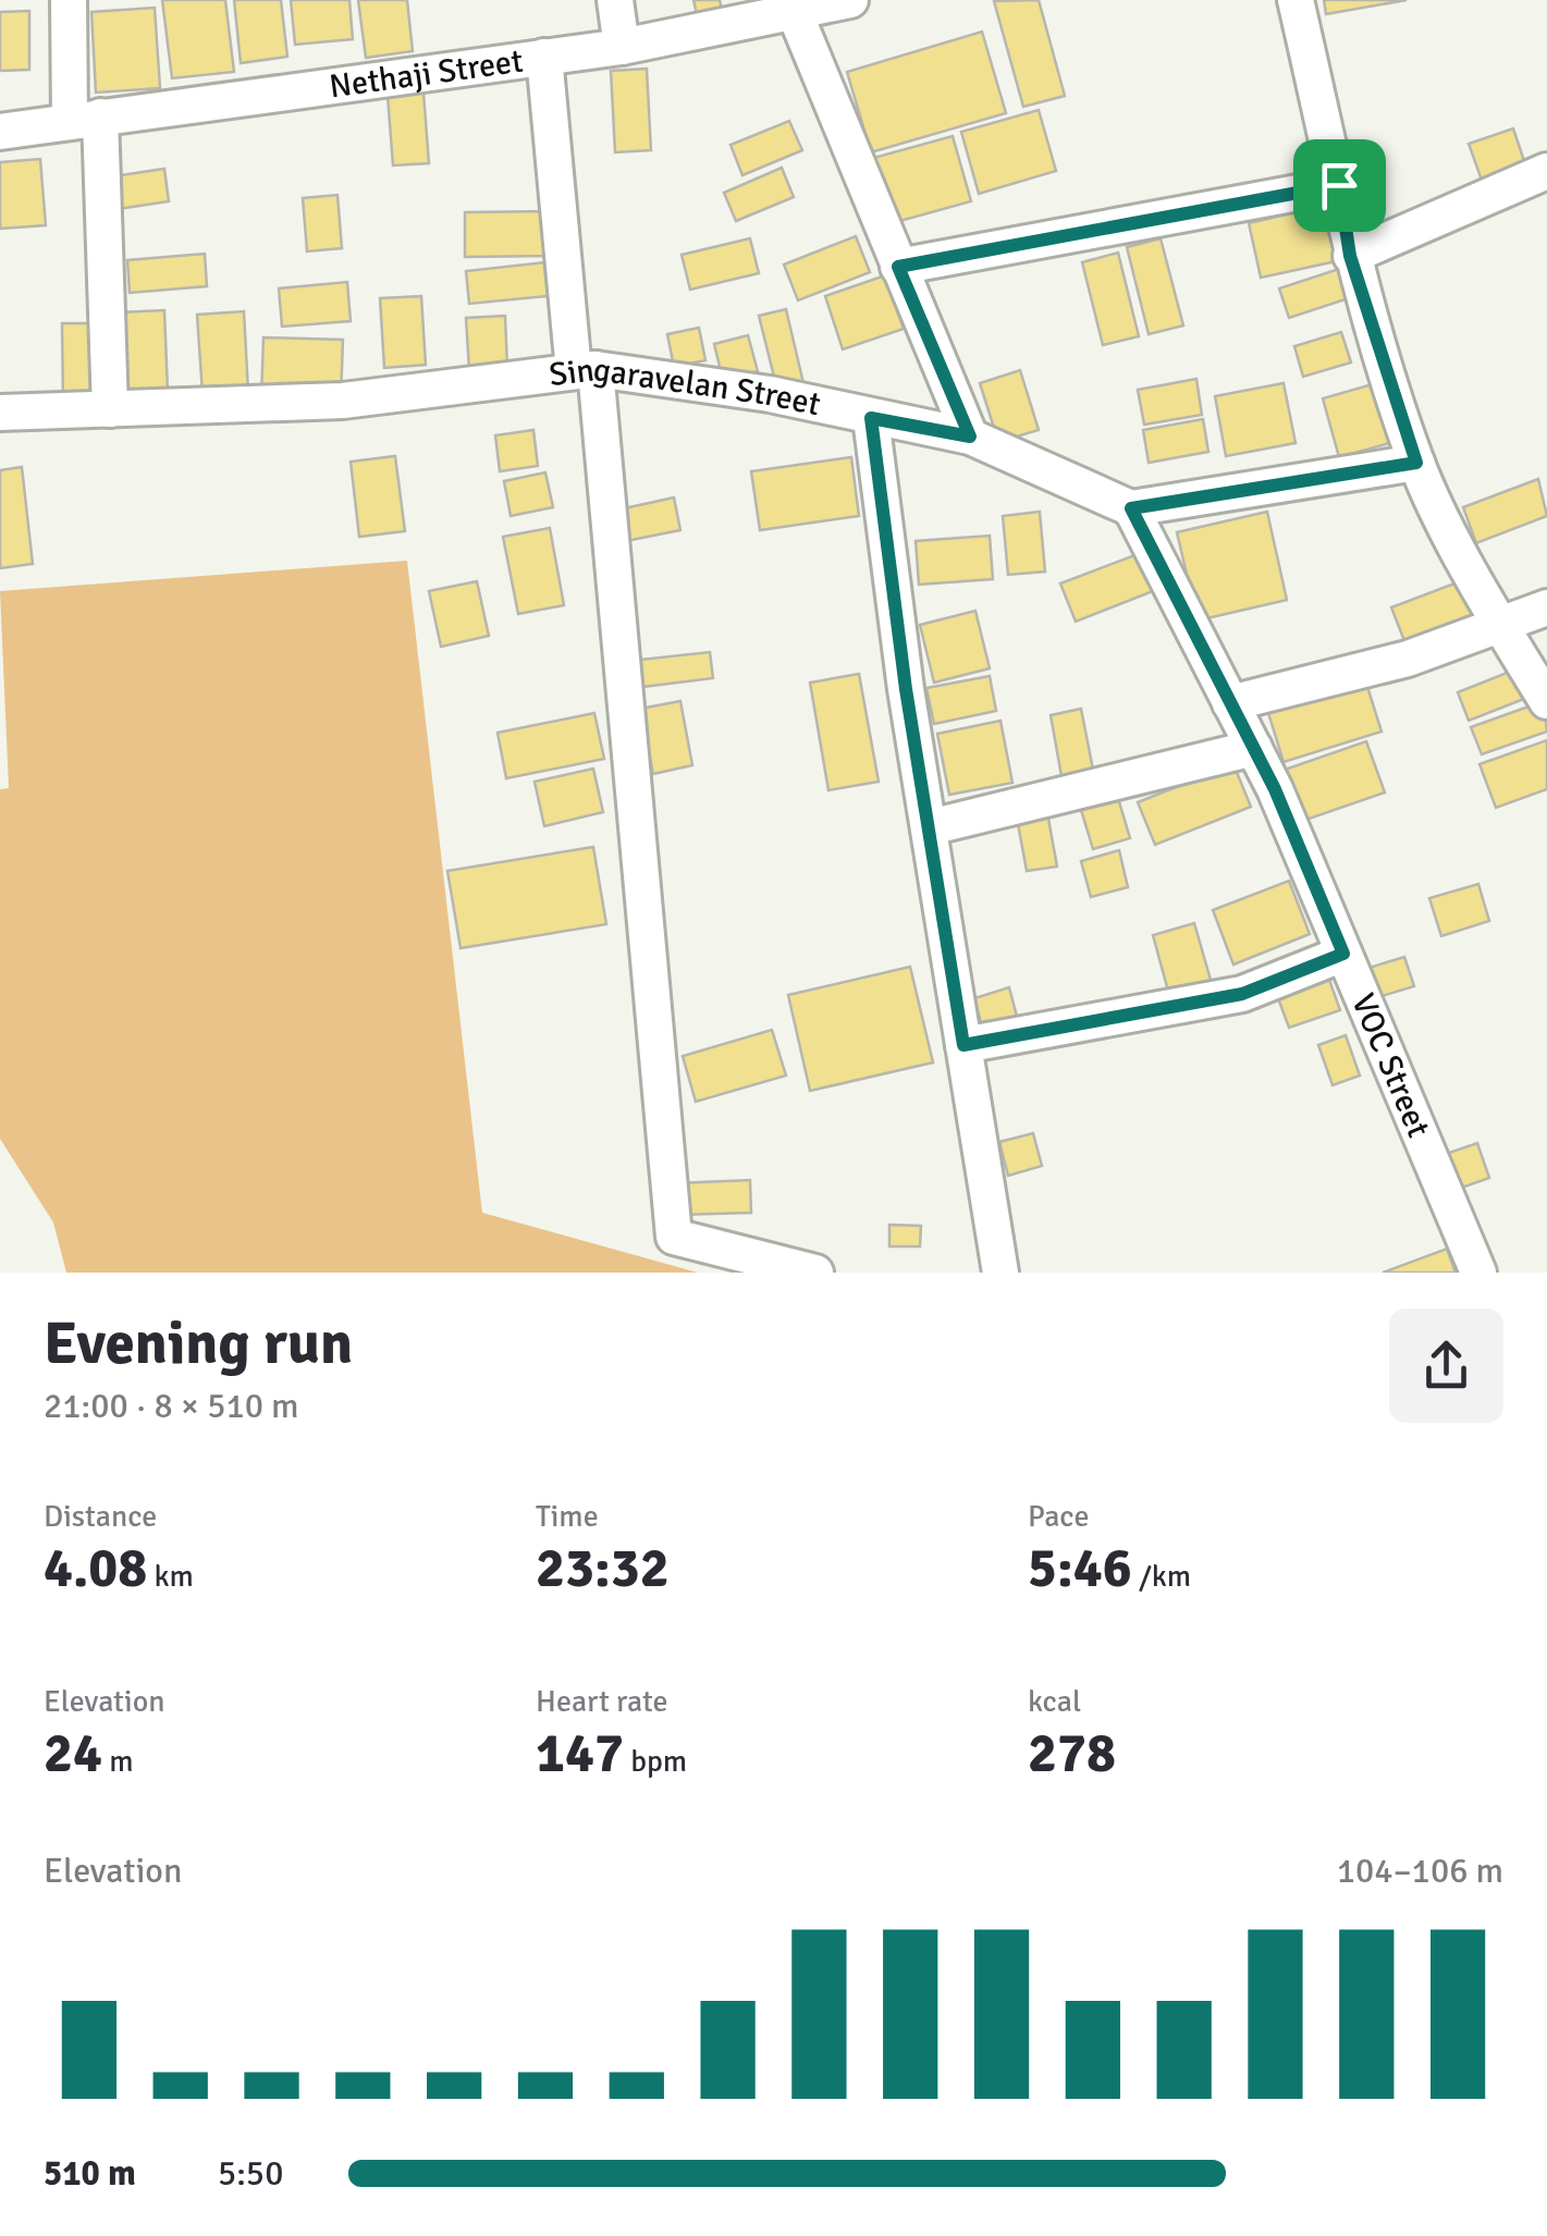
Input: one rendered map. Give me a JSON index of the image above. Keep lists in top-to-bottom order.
{
  "streets": {
    "street": ["Nethaji Street", "Singaravelan Street", "VOC Street"]
  },
  "crossings": [
    ["Singaravelan Street", "VOC Street"]
  ],
  "page": {
    "heading": ["Evening run", "21:00 · 8 × 510 m"],
    "stats": [
      ["Distance", "4.08 km"],
      ["Time", "23:32"],
      ["Pace", "5:46 /km"],
      ["Elevation", "24 m"],
      ["Heart rate", "147 bpm"],
      ["kcal", "278"]
    ],
    "chart": ["Elevation", "104–106 m"],
    "list": [
      {
        "name": "510 m",
        "note": "5:50"
      }
    ]
  }
}
